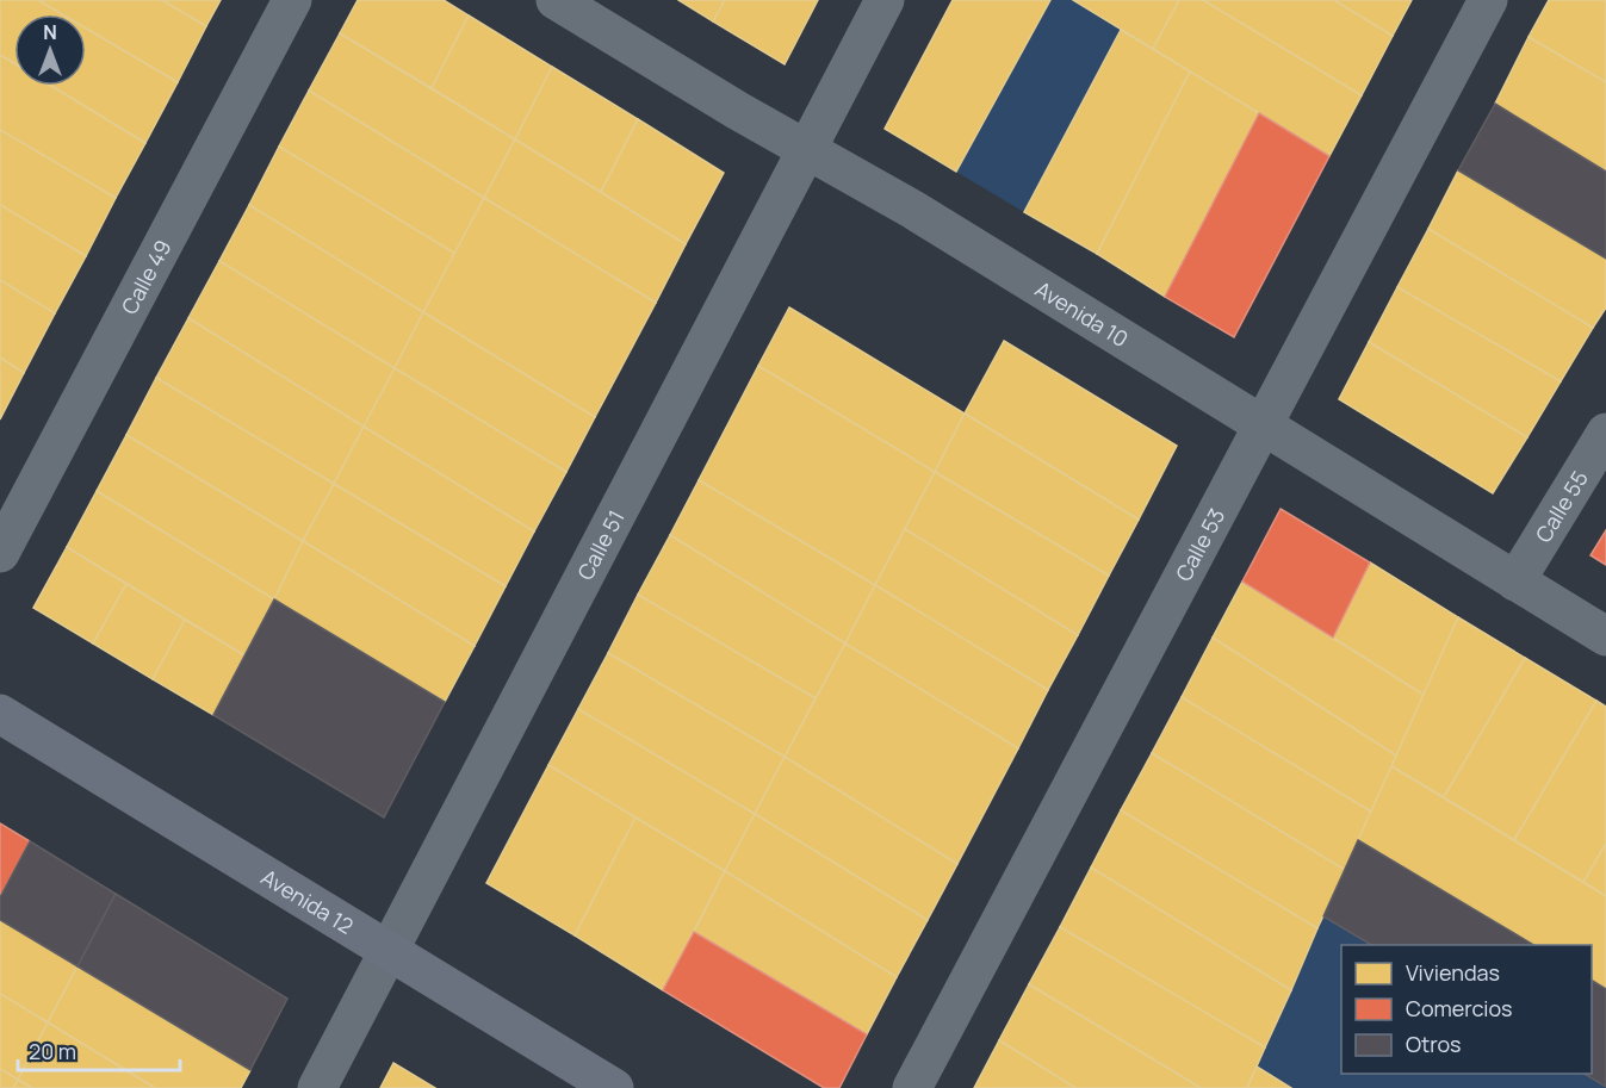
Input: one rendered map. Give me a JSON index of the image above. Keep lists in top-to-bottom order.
{
  "streets": {
    "street": [
      "Calle 49",
      "Avenida 10",
      "Calle 55",
      "Calle 53",
      "Calle 51",
      "Avenida 12"
    ]
  },
  "crossings": [
    ["Avenida 10", "Calle 55"],
    ["Avenida 10", "Calle 53"],
    ["Avenida 10", "Calle 51"],
    ["Calle 51", "Avenida 12"]
  ],
  "legend": ["Viviendas", "Comercios", "Otros"],
  "scale_bar": "20 m",
  "north": "top"
}
